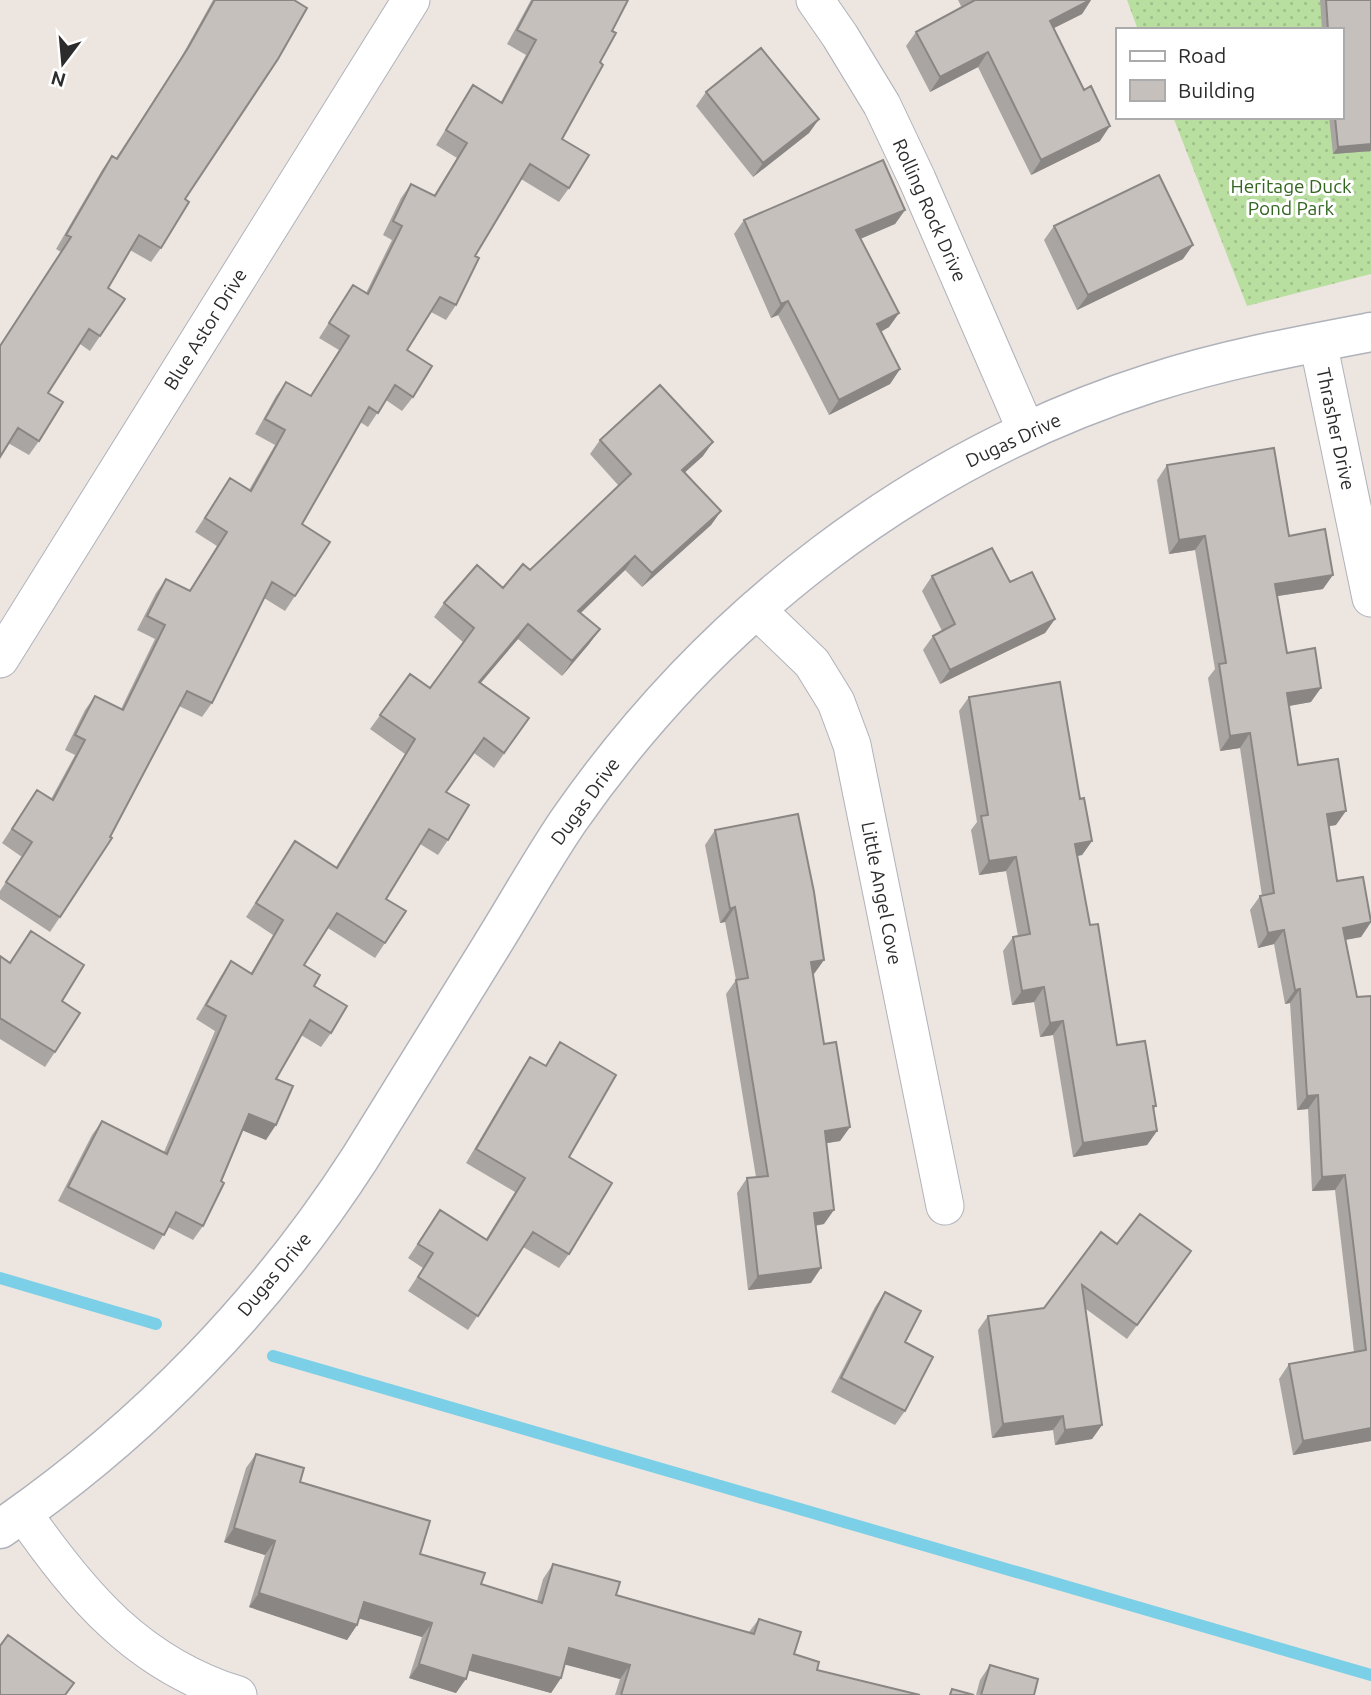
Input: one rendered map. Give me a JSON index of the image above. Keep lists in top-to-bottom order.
{
  "streets": {
    "street": [
      "Rolling Rock Drive",
      "Blue Astor Drive",
      "Thrasher Drive",
      "Dugas Drive",
      "Little Angel Cove"
    ]
  },
  "crossings": [
    ["Rolling Rock Drive", "Dugas Drive"],
    ["Thrasher Drive", "Dugas Drive"],
    ["Dugas Drive", "Little Angel Cove"]
  ],
  "parks": ["Heritage Duck Pond Park"],
  "legend": ["Road", "Building"],
  "north": "bottom"
}
